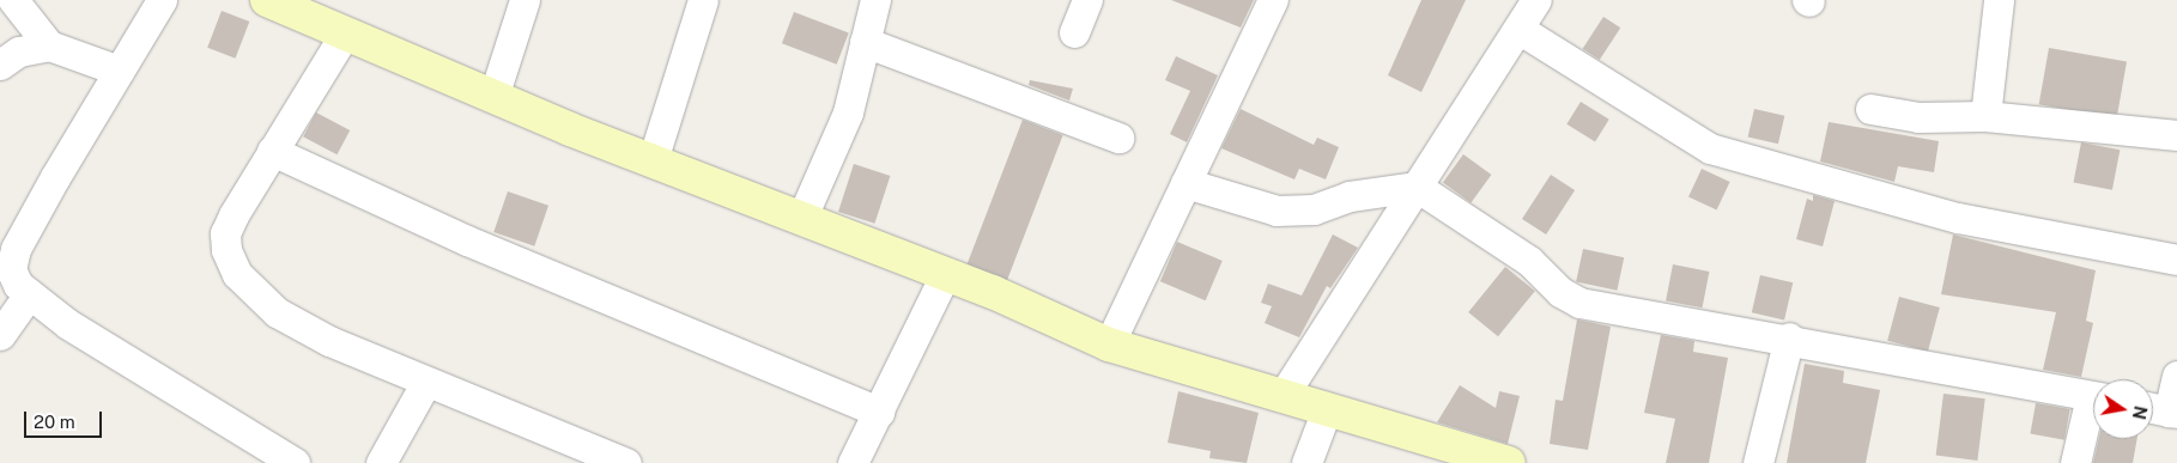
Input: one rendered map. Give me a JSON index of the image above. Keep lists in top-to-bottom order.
{
  "scale_bar": "20 m",
  "north": "right"
}
